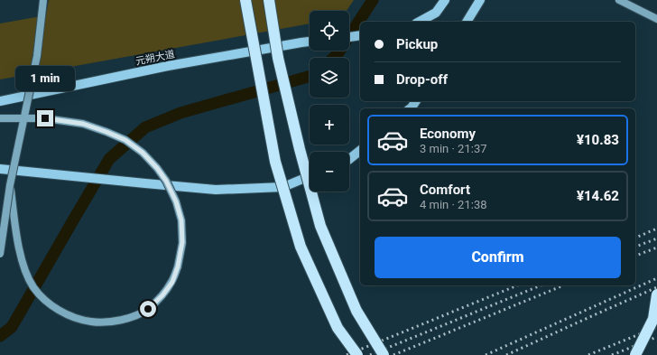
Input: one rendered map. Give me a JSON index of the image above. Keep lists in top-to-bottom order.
{
  "streets": {
    "main road": ["元朔大道"]
  },
  "page": {
    "map_buttons": ["+", "−"],
    "banner": ["Pickup", "Drop-off"],
    "bubble": "1 min",
    "list": [
      {
        "name": "Economy",
        "note": "3 min · 21:37",
        "value": "¥10.83"
      },
      {
        "name": "Comfort",
        "note": "4 min · 21:38",
        "value": "¥14.62"
      }
    ],
    "buttons": "Confirm"
  }
}
